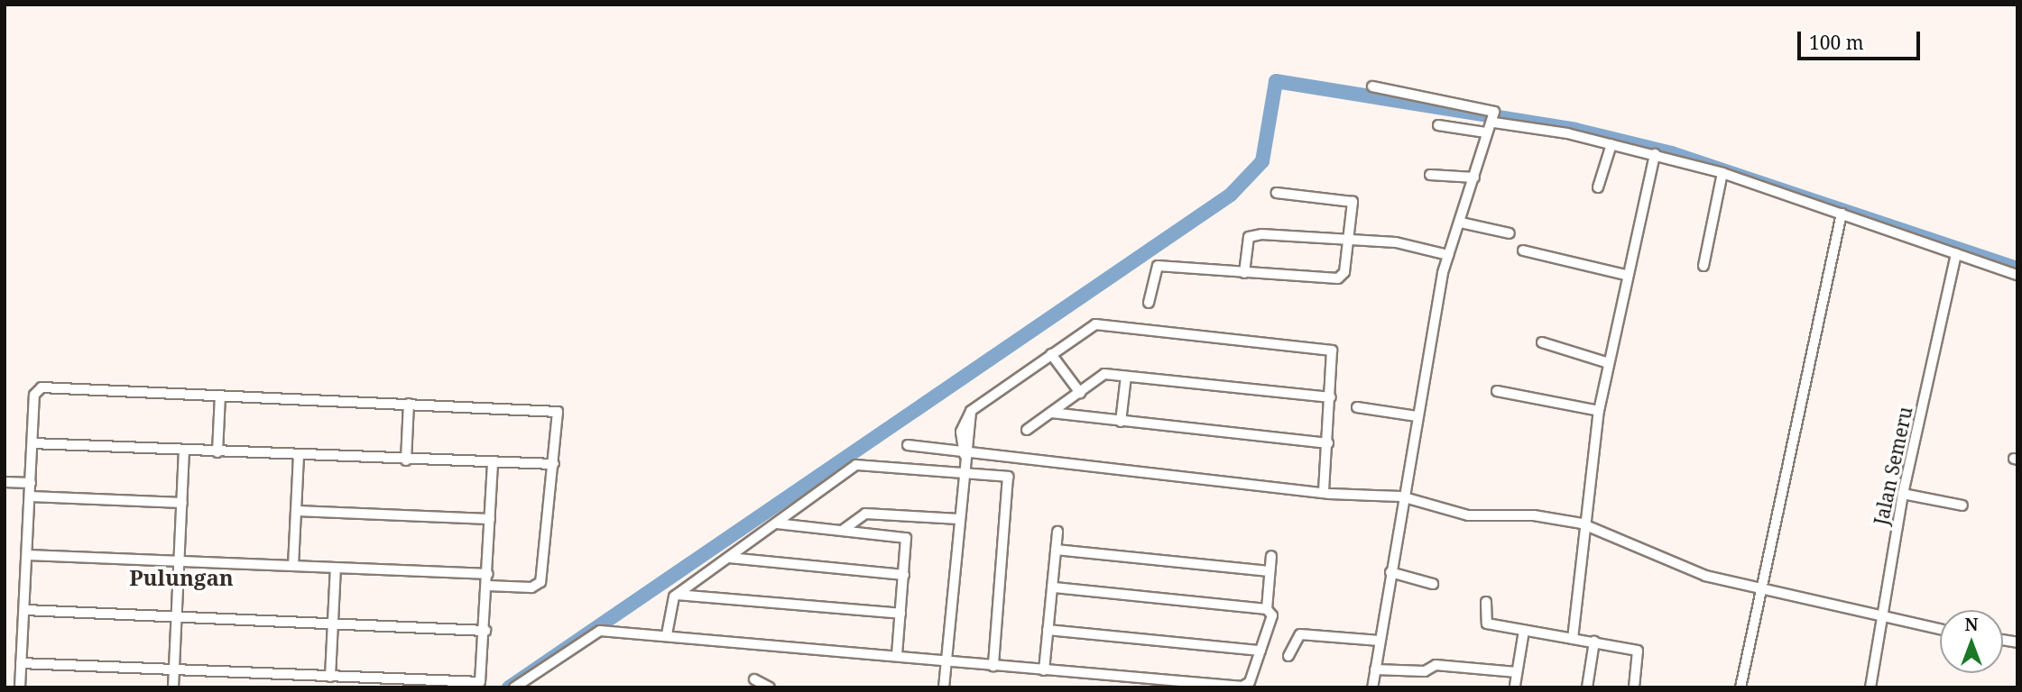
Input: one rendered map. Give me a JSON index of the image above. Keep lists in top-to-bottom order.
{
  "streets": {
    "street": ["Jalan Semeru"]
  },
  "districts": ["Pulungan"],
  "scale_bar": "100 m",
  "north": "top"
}
